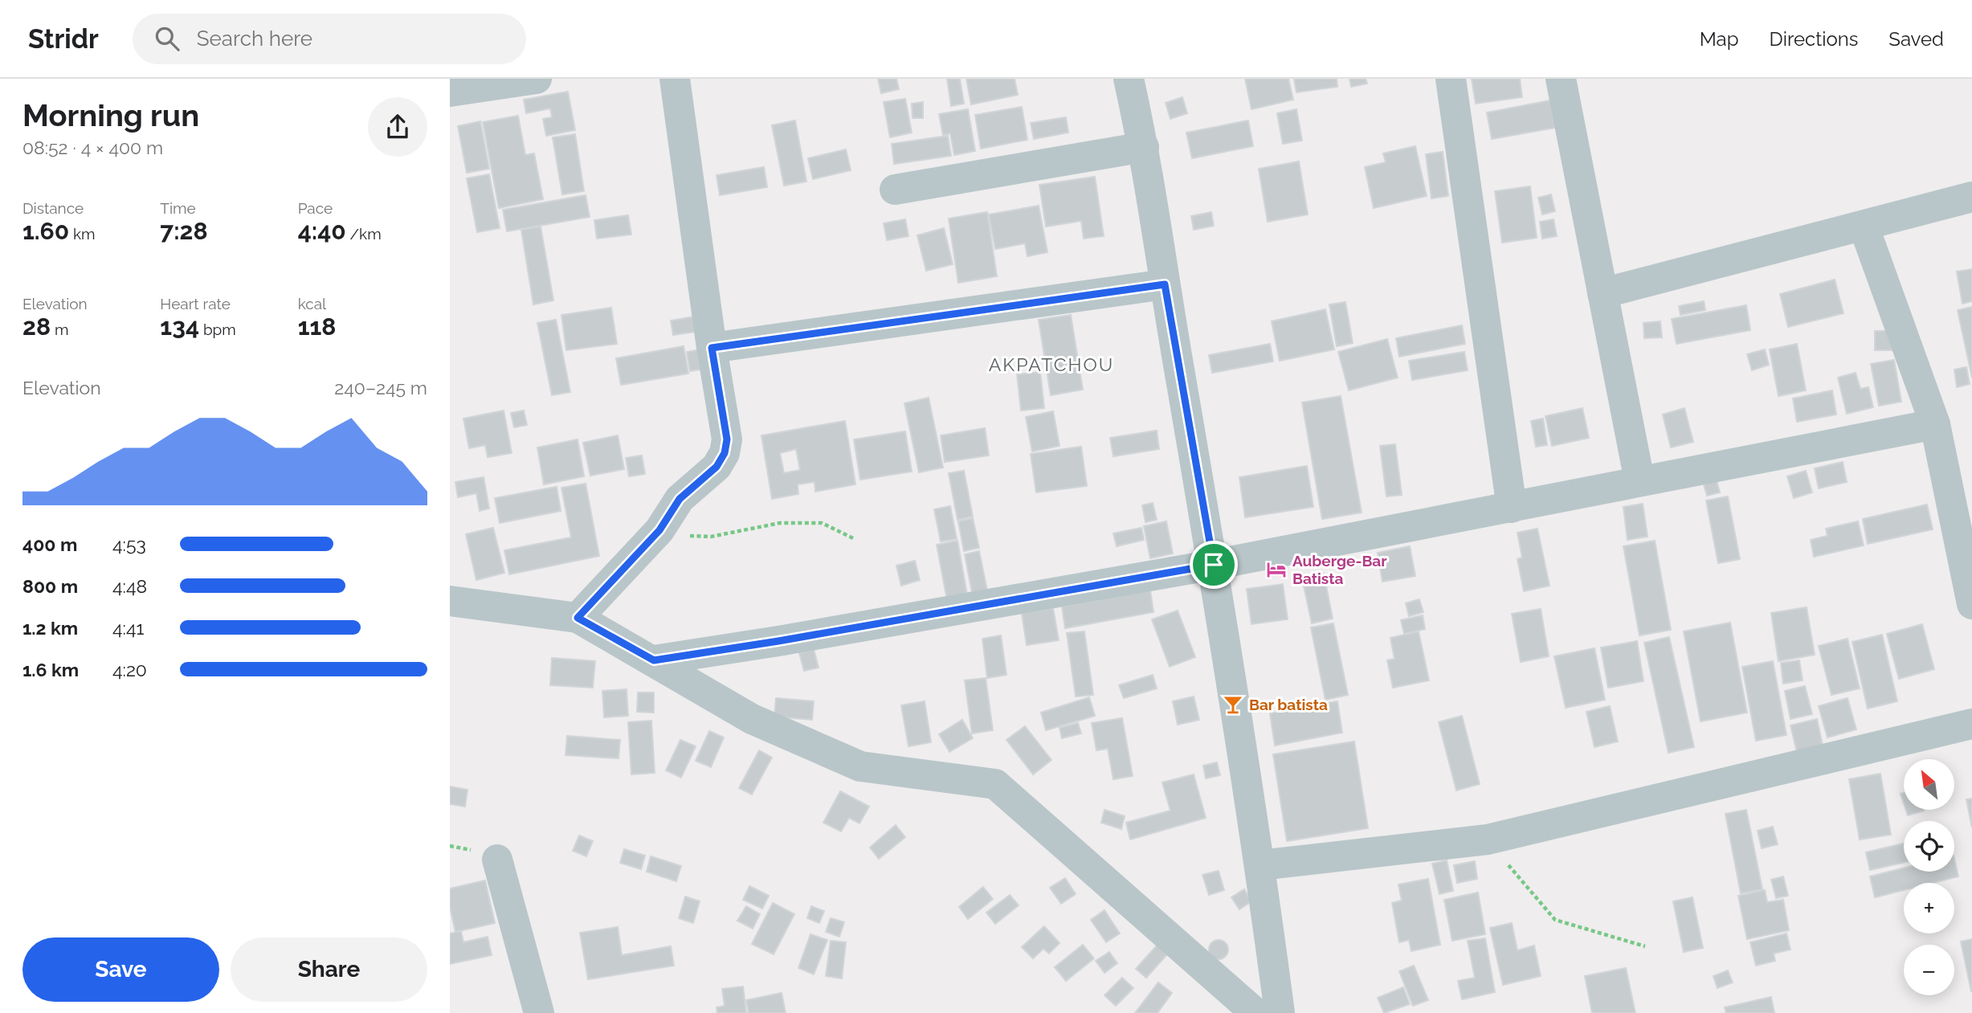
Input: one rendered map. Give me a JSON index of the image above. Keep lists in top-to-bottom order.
{
  "districts": ["AKPATCHOU"],
  "places": {
    "hotel": ["Auberge-Bar Batista"],
    "bar": ["Bar batista"]
  },
  "north": "top left",
  "page": {
    "header": "Stridr",
    "search": "Search here",
    "nav": ["Map", "Directions", "Saved"],
    "heading": ["Morning run", "08:52 · 4 × 400 m"],
    "stats": [
      ["Distance", "1.60 km"],
      ["Time", "7:28"],
      ["Pace", "4:40 /km"],
      ["Elevation", "28 m"],
      ["Heart rate", "134 bpm"],
      ["kcal", "118"]
    ],
    "chart": ["Elevation", "240–245 m"],
    "list": [
      {
        "name": "400 m",
        "note": "4:53"
      },
      {
        "name": "800 m",
        "note": "4:48"
      },
      {
        "name": "1.2 km",
        "note": "4:41"
      },
      {
        "name": "1.6 km",
        "note": "4:20"
      }
    ],
    "map_buttons": ["+", "−"],
    "buttons": ["Save", "Share"]
  }
}
